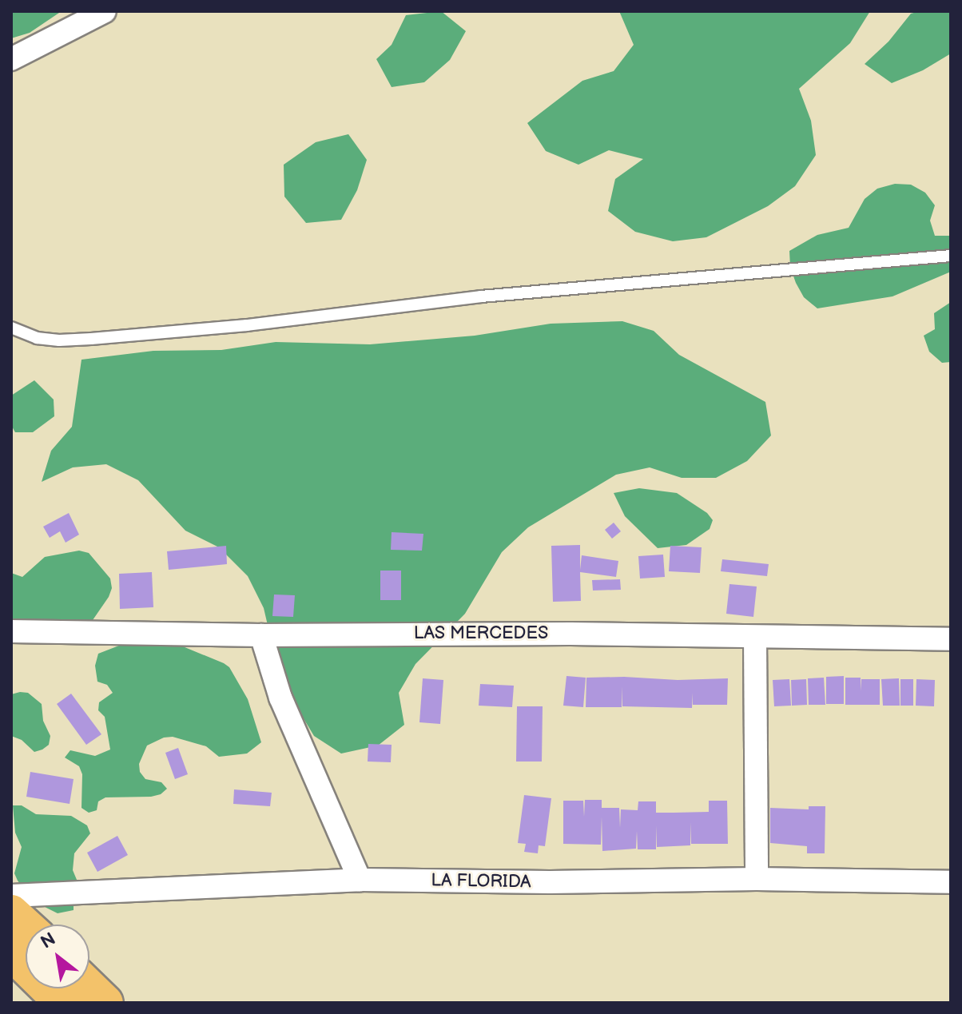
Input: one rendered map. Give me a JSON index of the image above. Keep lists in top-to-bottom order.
{
  "streets": {
    "street": ["LAS MERCEDES", "LA FLORIDA"]
  },
  "north": "top left"
}
